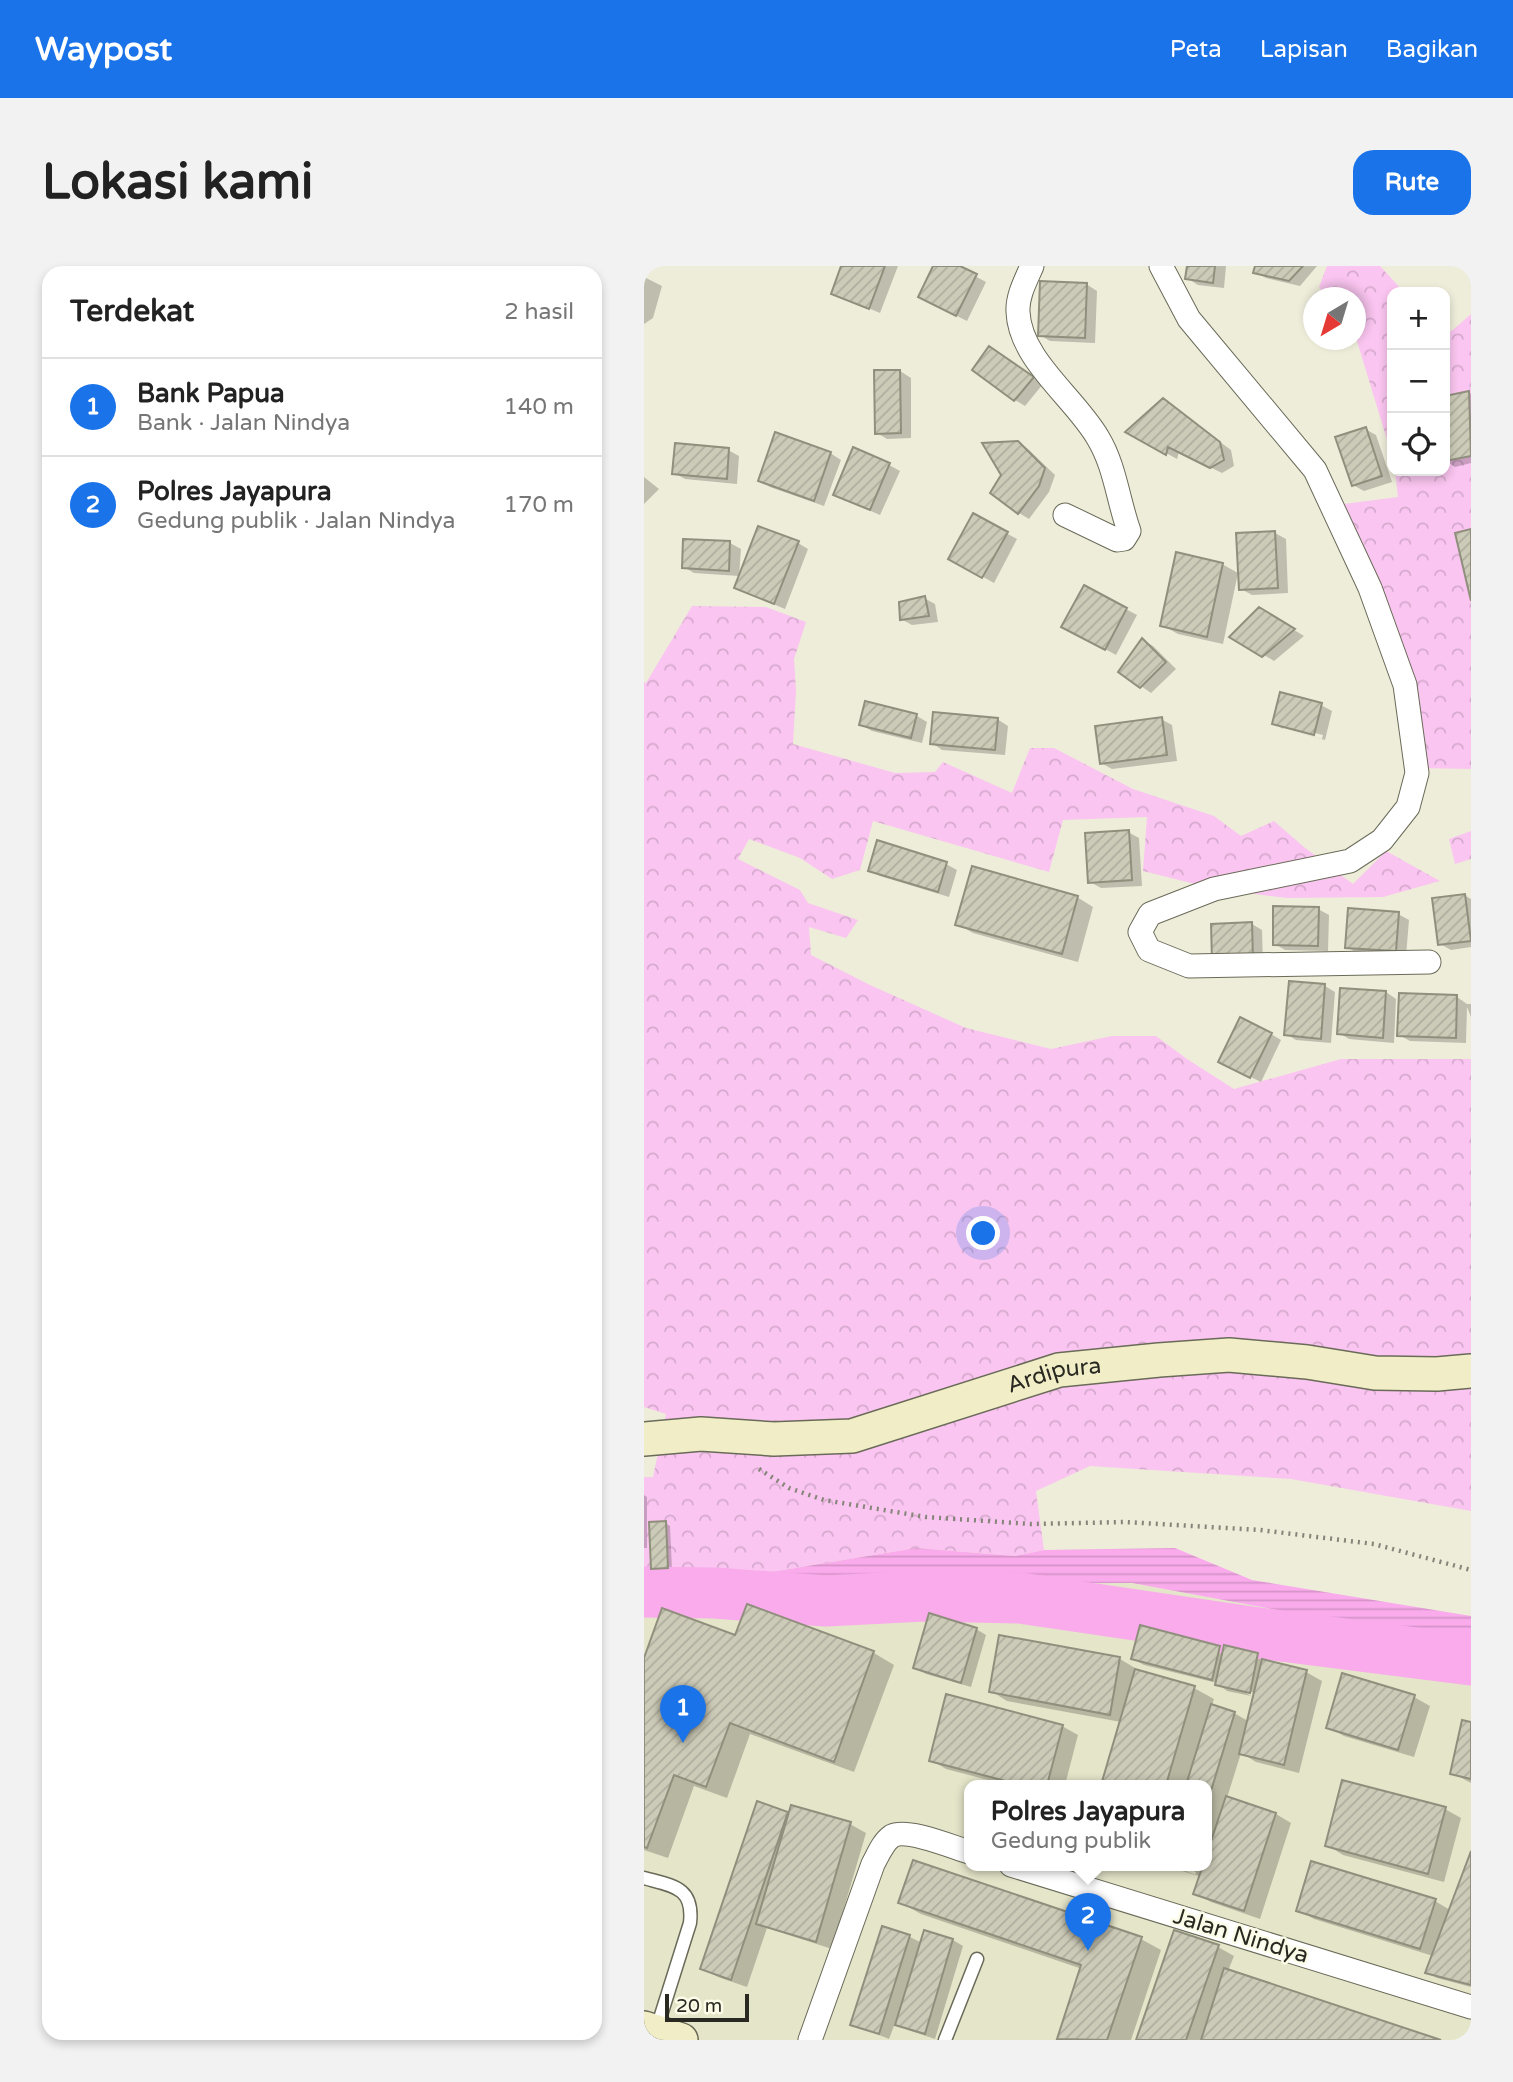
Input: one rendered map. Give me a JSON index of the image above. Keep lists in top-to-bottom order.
{
  "streets": {
    "street": ["Ardipura", "Jalan Nindya"]
  },
  "scale_bar": "20 m",
  "north": "bottom left",
  "page": {
    "header": "Waypost",
    "nav": ["Peta", "Lapisan", "Bagikan"],
    "buttons": "Rute",
    "title": "Lokasi kami",
    "heading": ["Terdekat", "2 hasil"],
    "map_buttons": ["+", "−"],
    "list": [
      {
        "mark": "1",
        "name": "Bank Papua",
        "note": "Bank · Jalan Nindya",
        "value": "140 m"
      },
      {
        "mark": "2",
        "name": "Polres Jayapura",
        "note": "Gedung publik · Jalan Nindya",
        "value": "170 m"
      }
    ],
    "pins": ["1", "2"],
    "popup": ["Polres Jayapura", "Gedung publik"],
    "scale": "20 m"
  }
}
